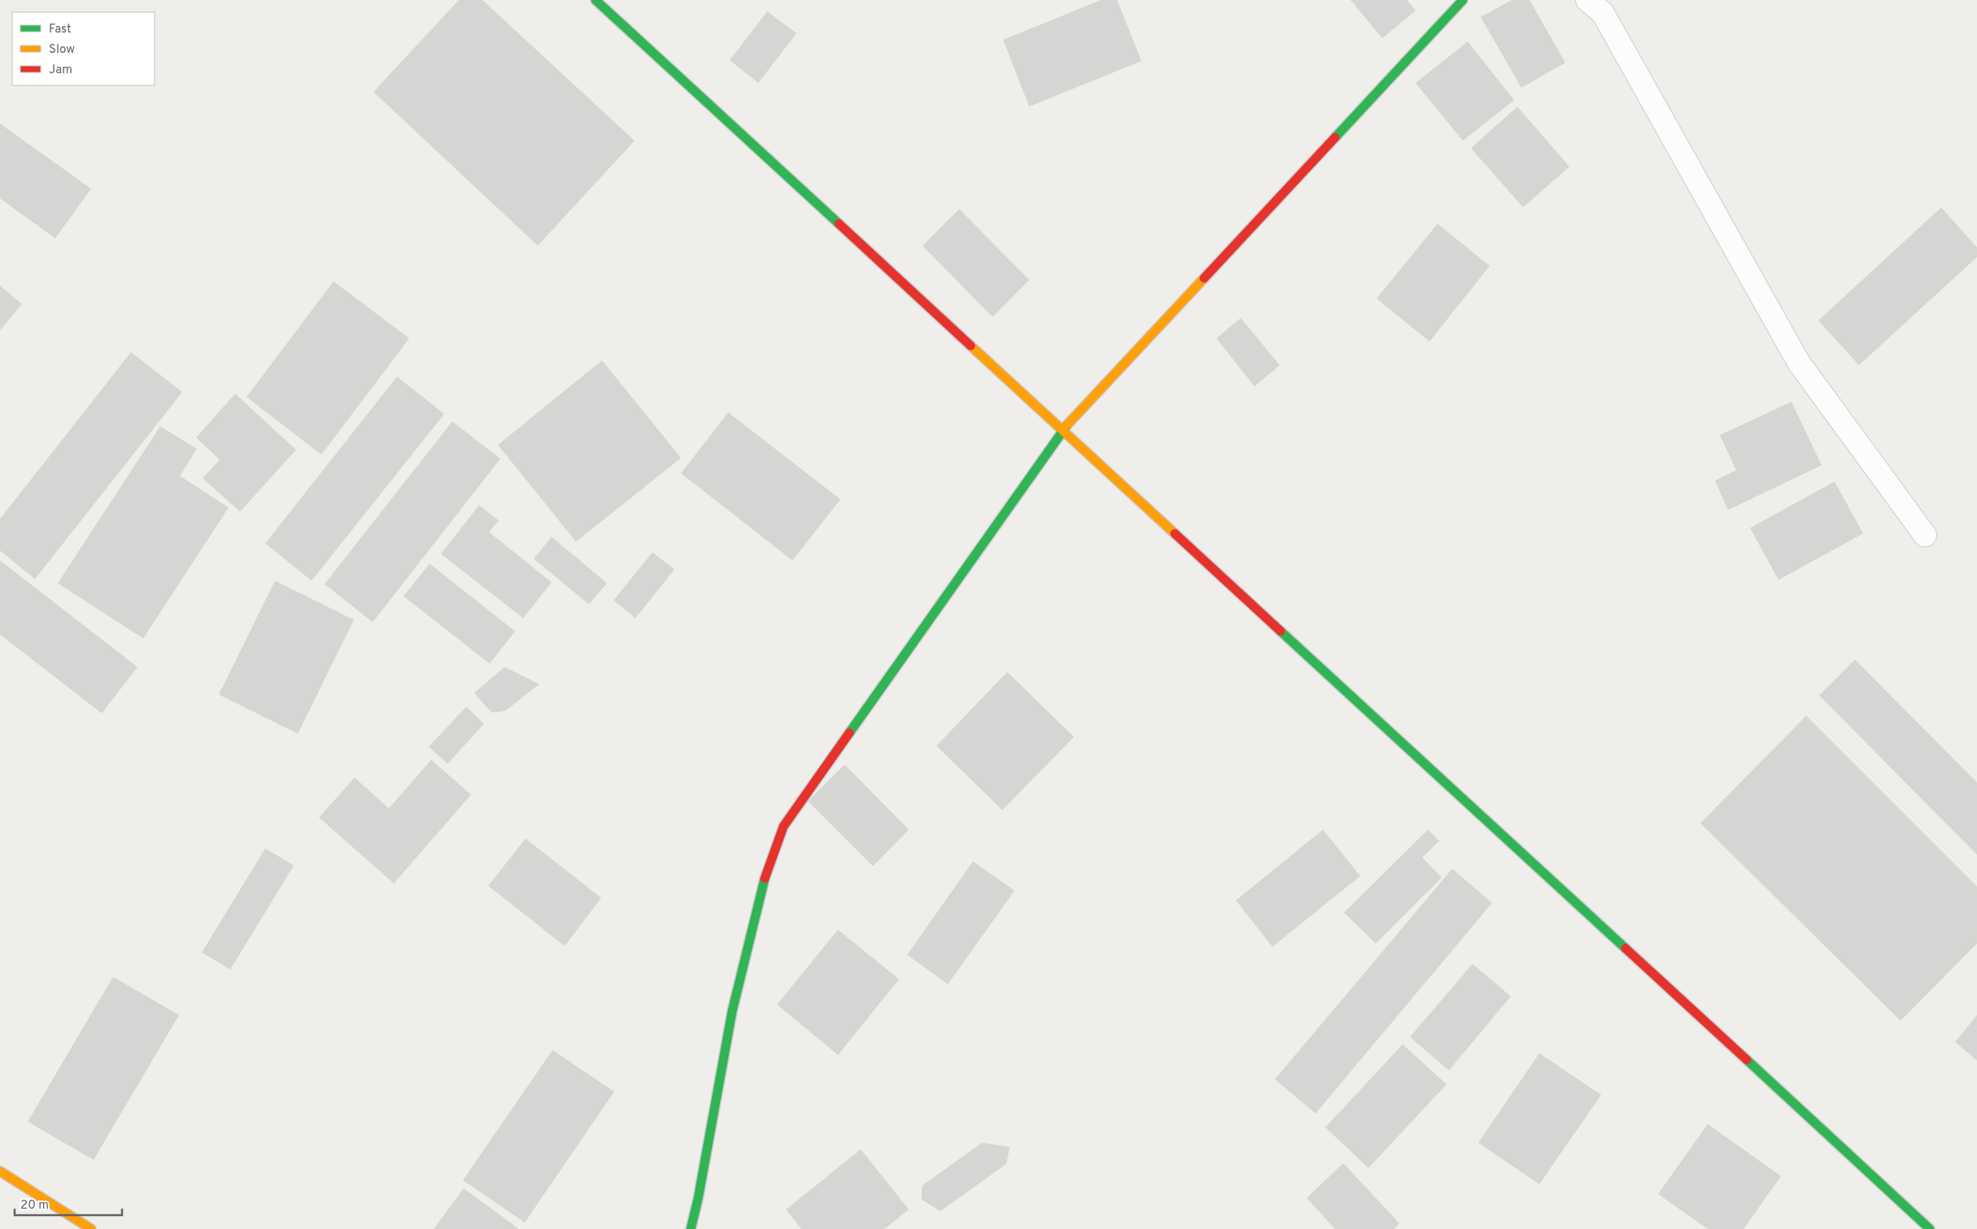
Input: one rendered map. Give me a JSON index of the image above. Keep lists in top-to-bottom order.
{
  "legend": ["Fast", "Slow", "Jam"],
  "scale_bar": "20 m"
}
